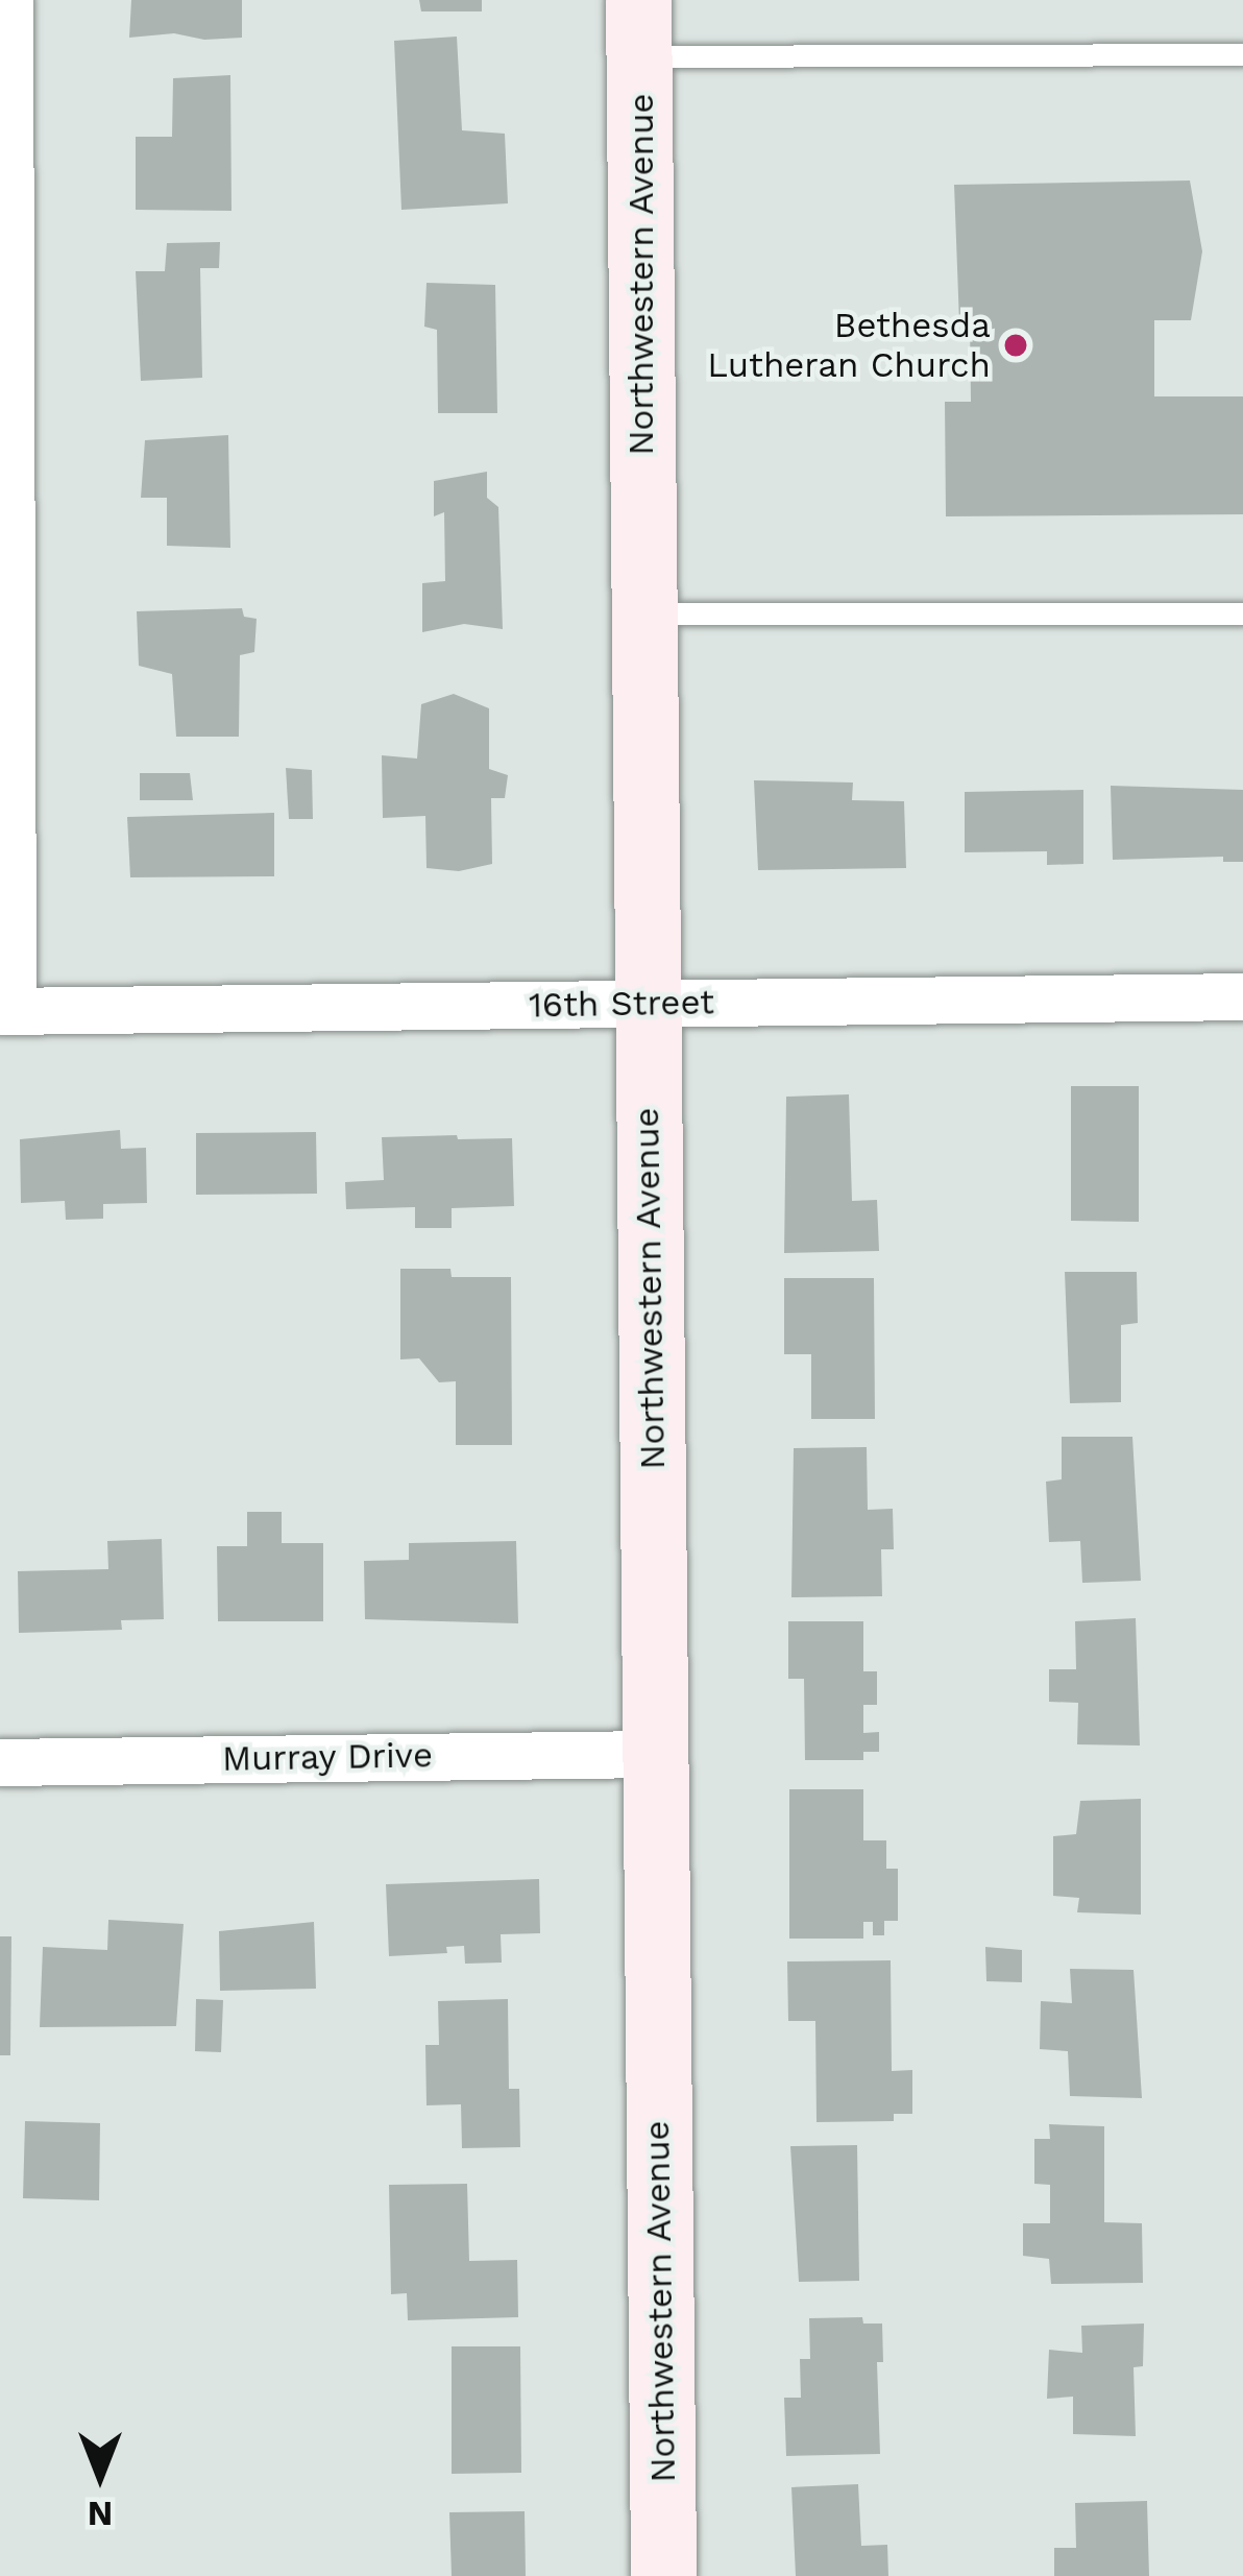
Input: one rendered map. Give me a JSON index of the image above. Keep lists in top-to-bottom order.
{
  "streets": {
    "street": ["Northwestern Avenue", "16th Street", "Murray Drive"]
  },
  "crossings": [
    ["Northwestern Avenue", "16th Street"],
    ["Northwestern Avenue", "Murray Drive"]
  ],
  "places": ["Bethesda Lutheran Church"],
  "north": "bottom"
}
